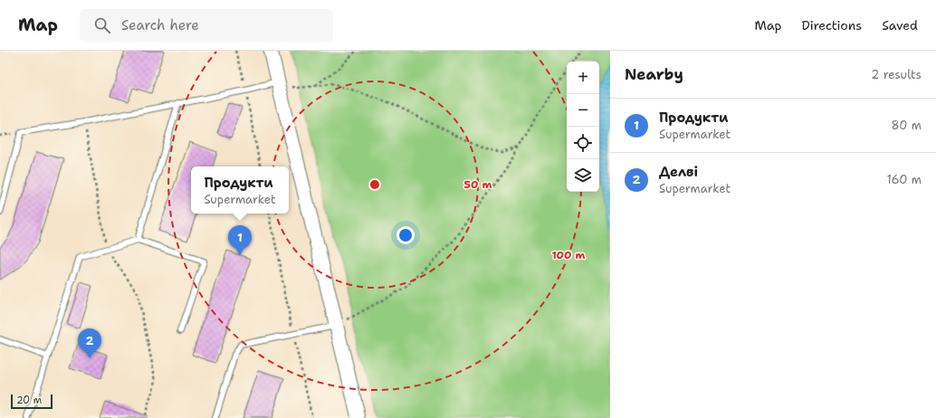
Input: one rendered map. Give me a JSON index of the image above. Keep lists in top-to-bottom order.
{
  "scale_bar": "20 m",
  "page": {
    "header": "Map",
    "search": "Search here",
    "nav": ["Map", "Directions", "Saved"],
    "heading": ["Nearby", "2 results"],
    "map_buttons": ["+", "−"],
    "list": [
      {
        "mark": "1",
        "name": "Продукти",
        "note": "Supermarket",
        "value": "80 m"
      },
      {
        "mark": "2",
        "name": "Делві",
        "note": "Supermarket",
        "value": "160 m"
      }
    ],
    "popup": ["Продукти", "Supermarket"],
    "pins": ["1", "2"],
    "scale": "20 m"
  },
  "rings": ["50 m", "100 m"]
}
